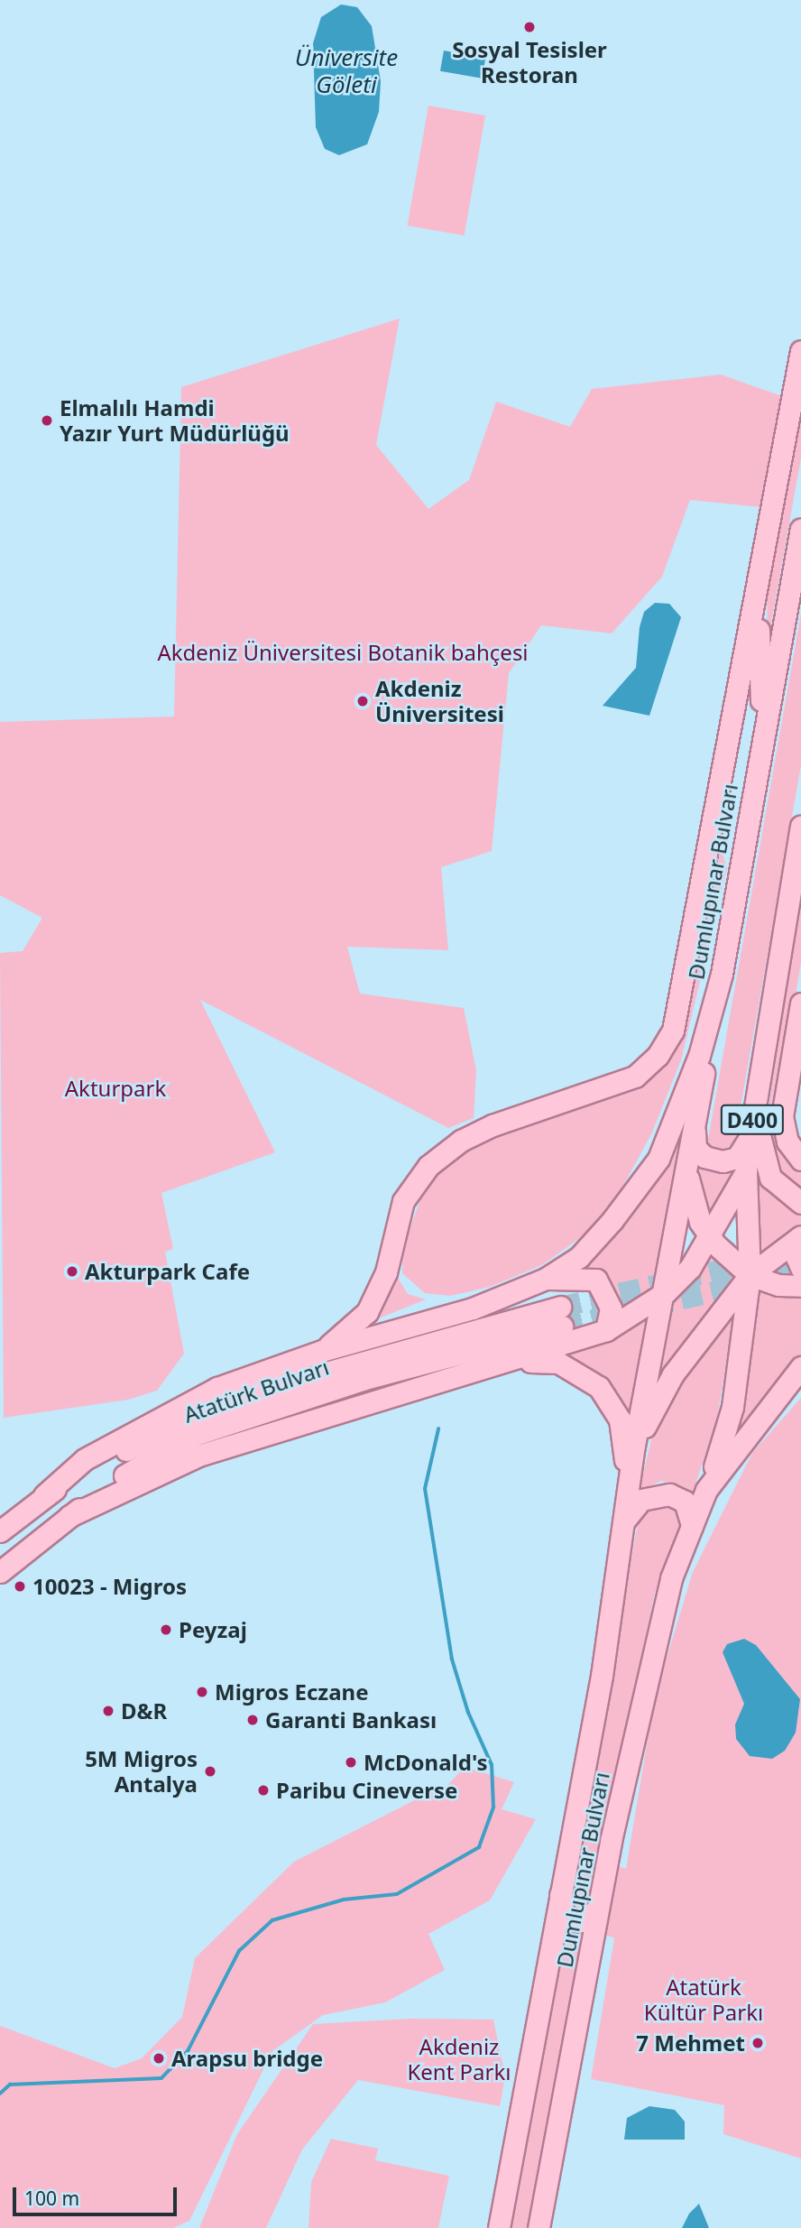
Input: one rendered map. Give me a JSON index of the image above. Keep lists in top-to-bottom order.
{
  "streets": {
    "main road": ["Dumlupınar Bulvarı", "D400", "Atatürk Bulvarı"]
  },
  "crossings": [
    ["Dumlupınar Bulvarı", "D400"]
  ],
  "water": ["Üniversite Göleti"],
  "parks": [
    "Akdeniz Üniversitesi Botanik bahçesi",
    "Akturpark",
    "Atatürk Kültür Parkı",
    "Akdeniz Kent Parkı"
  ],
  "places": [
    "Sosyal Tesisler Restoran",
    "Elmalılı Hamdi Yazır Yurt Müdürlüğü",
    "Akdeniz Üniversitesi",
    "Akturpark Cafe",
    "10023 - Migros",
    "Peyzaj",
    "Migros Eczane",
    "D&R",
    "Garanti Bankası",
    "McDonald's",
    "5M Migros Antalya",
    "Paribu Cineverse",
    "7 Mehmet",
    "Arapsu bridge"
  ],
  "scale_bar": "100 m"
}
